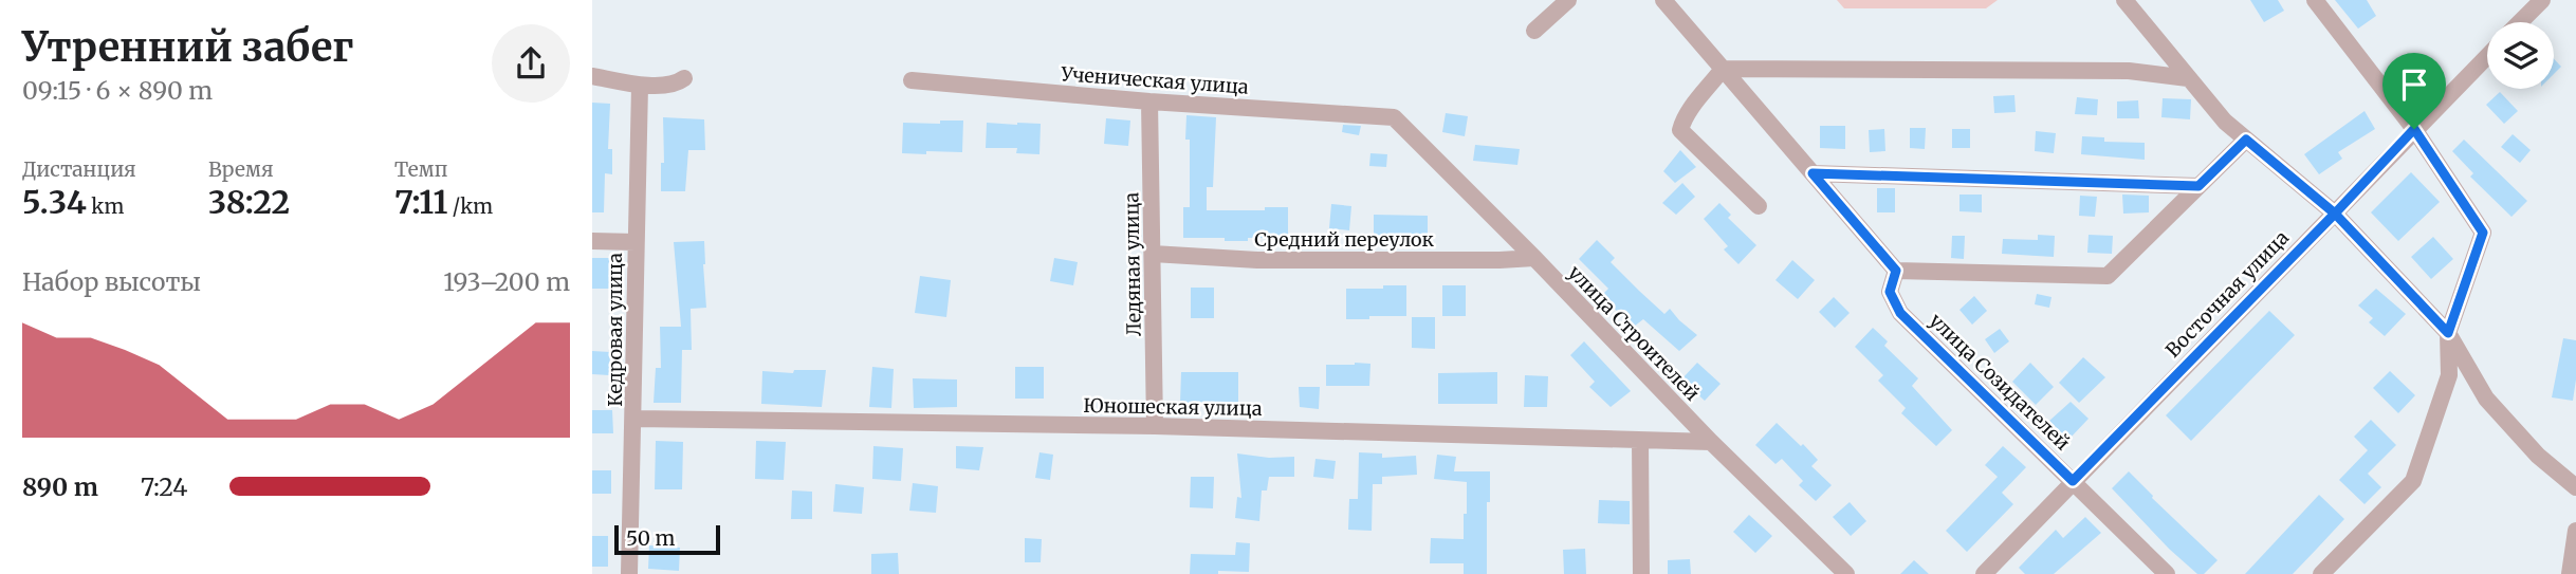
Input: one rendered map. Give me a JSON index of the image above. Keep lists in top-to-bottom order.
{
  "streets": {
    "street": [
      "Ученическая улица",
      "Средний переулок",
      "Ледяная улица",
      "Восточная улица",
      "Кедровая улица",
      "улица Строителей",
      "улица Созидателей",
      "Юношеская улица"
    ]
  },
  "crossings": [
    ["Ученическая улица", "Ледяная улица"],
    ["Ученическая улица", "улица Строителей"],
    ["Средний переулок", "Ледяная улица"],
    ["Средний переулок", "улица Строителей"],
    ["Ледяная улица", "Юношеская улица"],
    ["Восточная улица", "улица Созидателей"],
    ["Кедровая улица", "Юношеская улица"],
    ["улица Строителей", "Юношеская улица"]
  ],
  "scale_bar": "50 m",
  "page": {
    "heading": ["Утренний забег", "09:15 · 6 × 890 m"],
    "stats": [
      ["Дистанция", "5.34 km"],
      ["Время", "38:22"],
      ["Темп", "7:11 /km"]
    ],
    "chart": ["Набор высоты", "193–200 m"],
    "list": [
      {
        "name": "890 m",
        "note": "7:24"
      }
    ],
    "scale": "50 m"
  }
}
